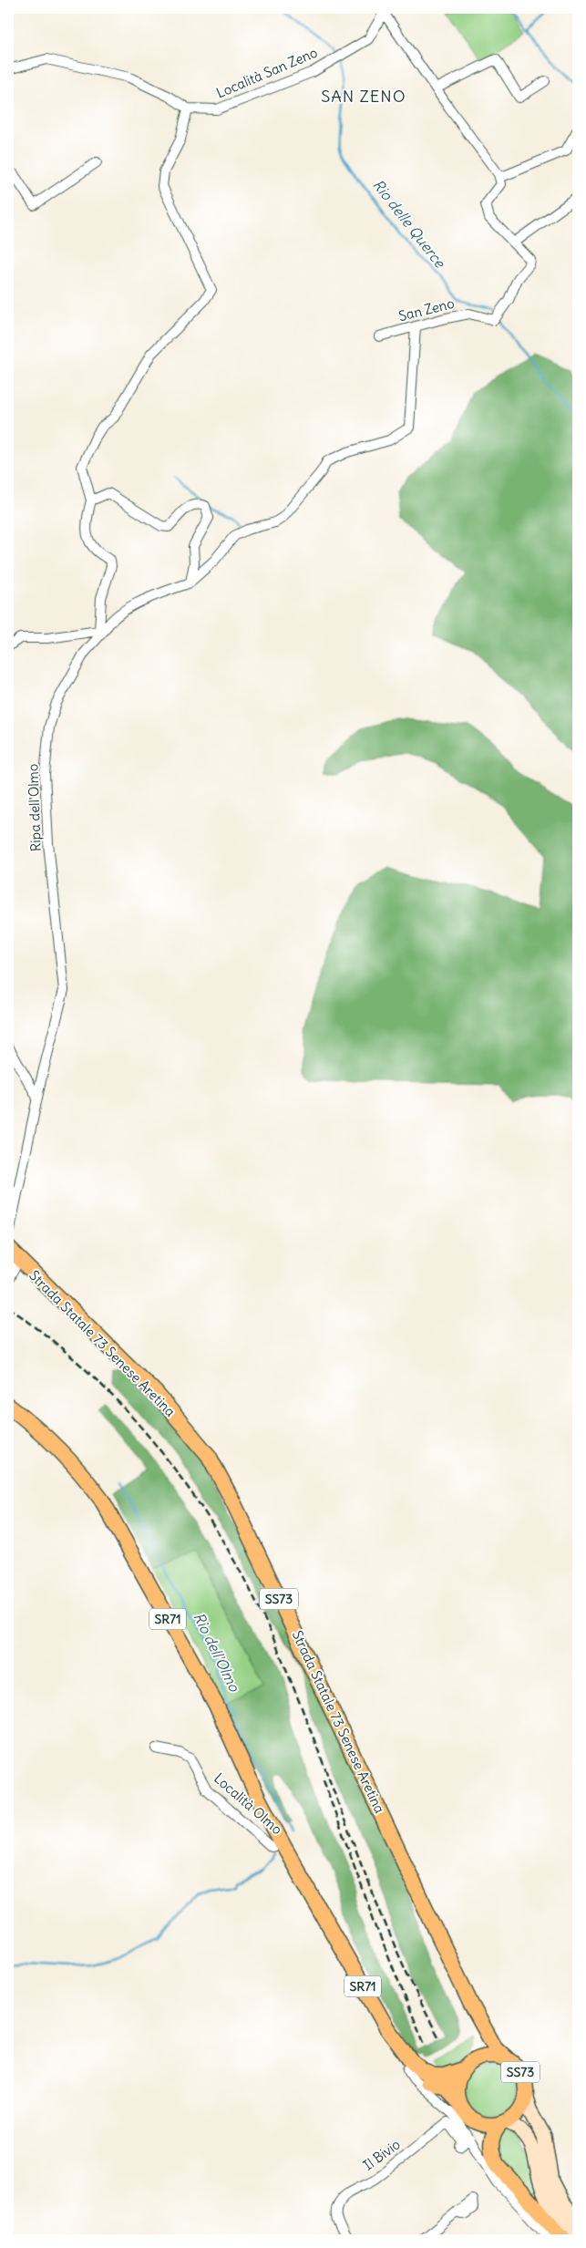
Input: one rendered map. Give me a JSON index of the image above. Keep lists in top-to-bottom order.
{
  "streets": {
    "main road": ["Strada Statale 73 Senese Aretina", "SS73", "SR71"],
    "street": [
      "Località San Zeno",
      "San Zeno",
      "Ripa dell'Olmo",
      "Località Olmo",
      "Il Bivio"
    ]
  },
  "crossings": [
    ["Strada Statale 73 Senese Aretina", "SS73"],
    ["Strada Statale 73 Senese Aretina", "SR71"],
    ["SS73", "SR71"],
    ["SR71", "Località Olmo"]
  ],
  "districts": ["SAN ZENO"],
  "water": ["Rio delle Querce", "Rio dell'Olmo"]
}
